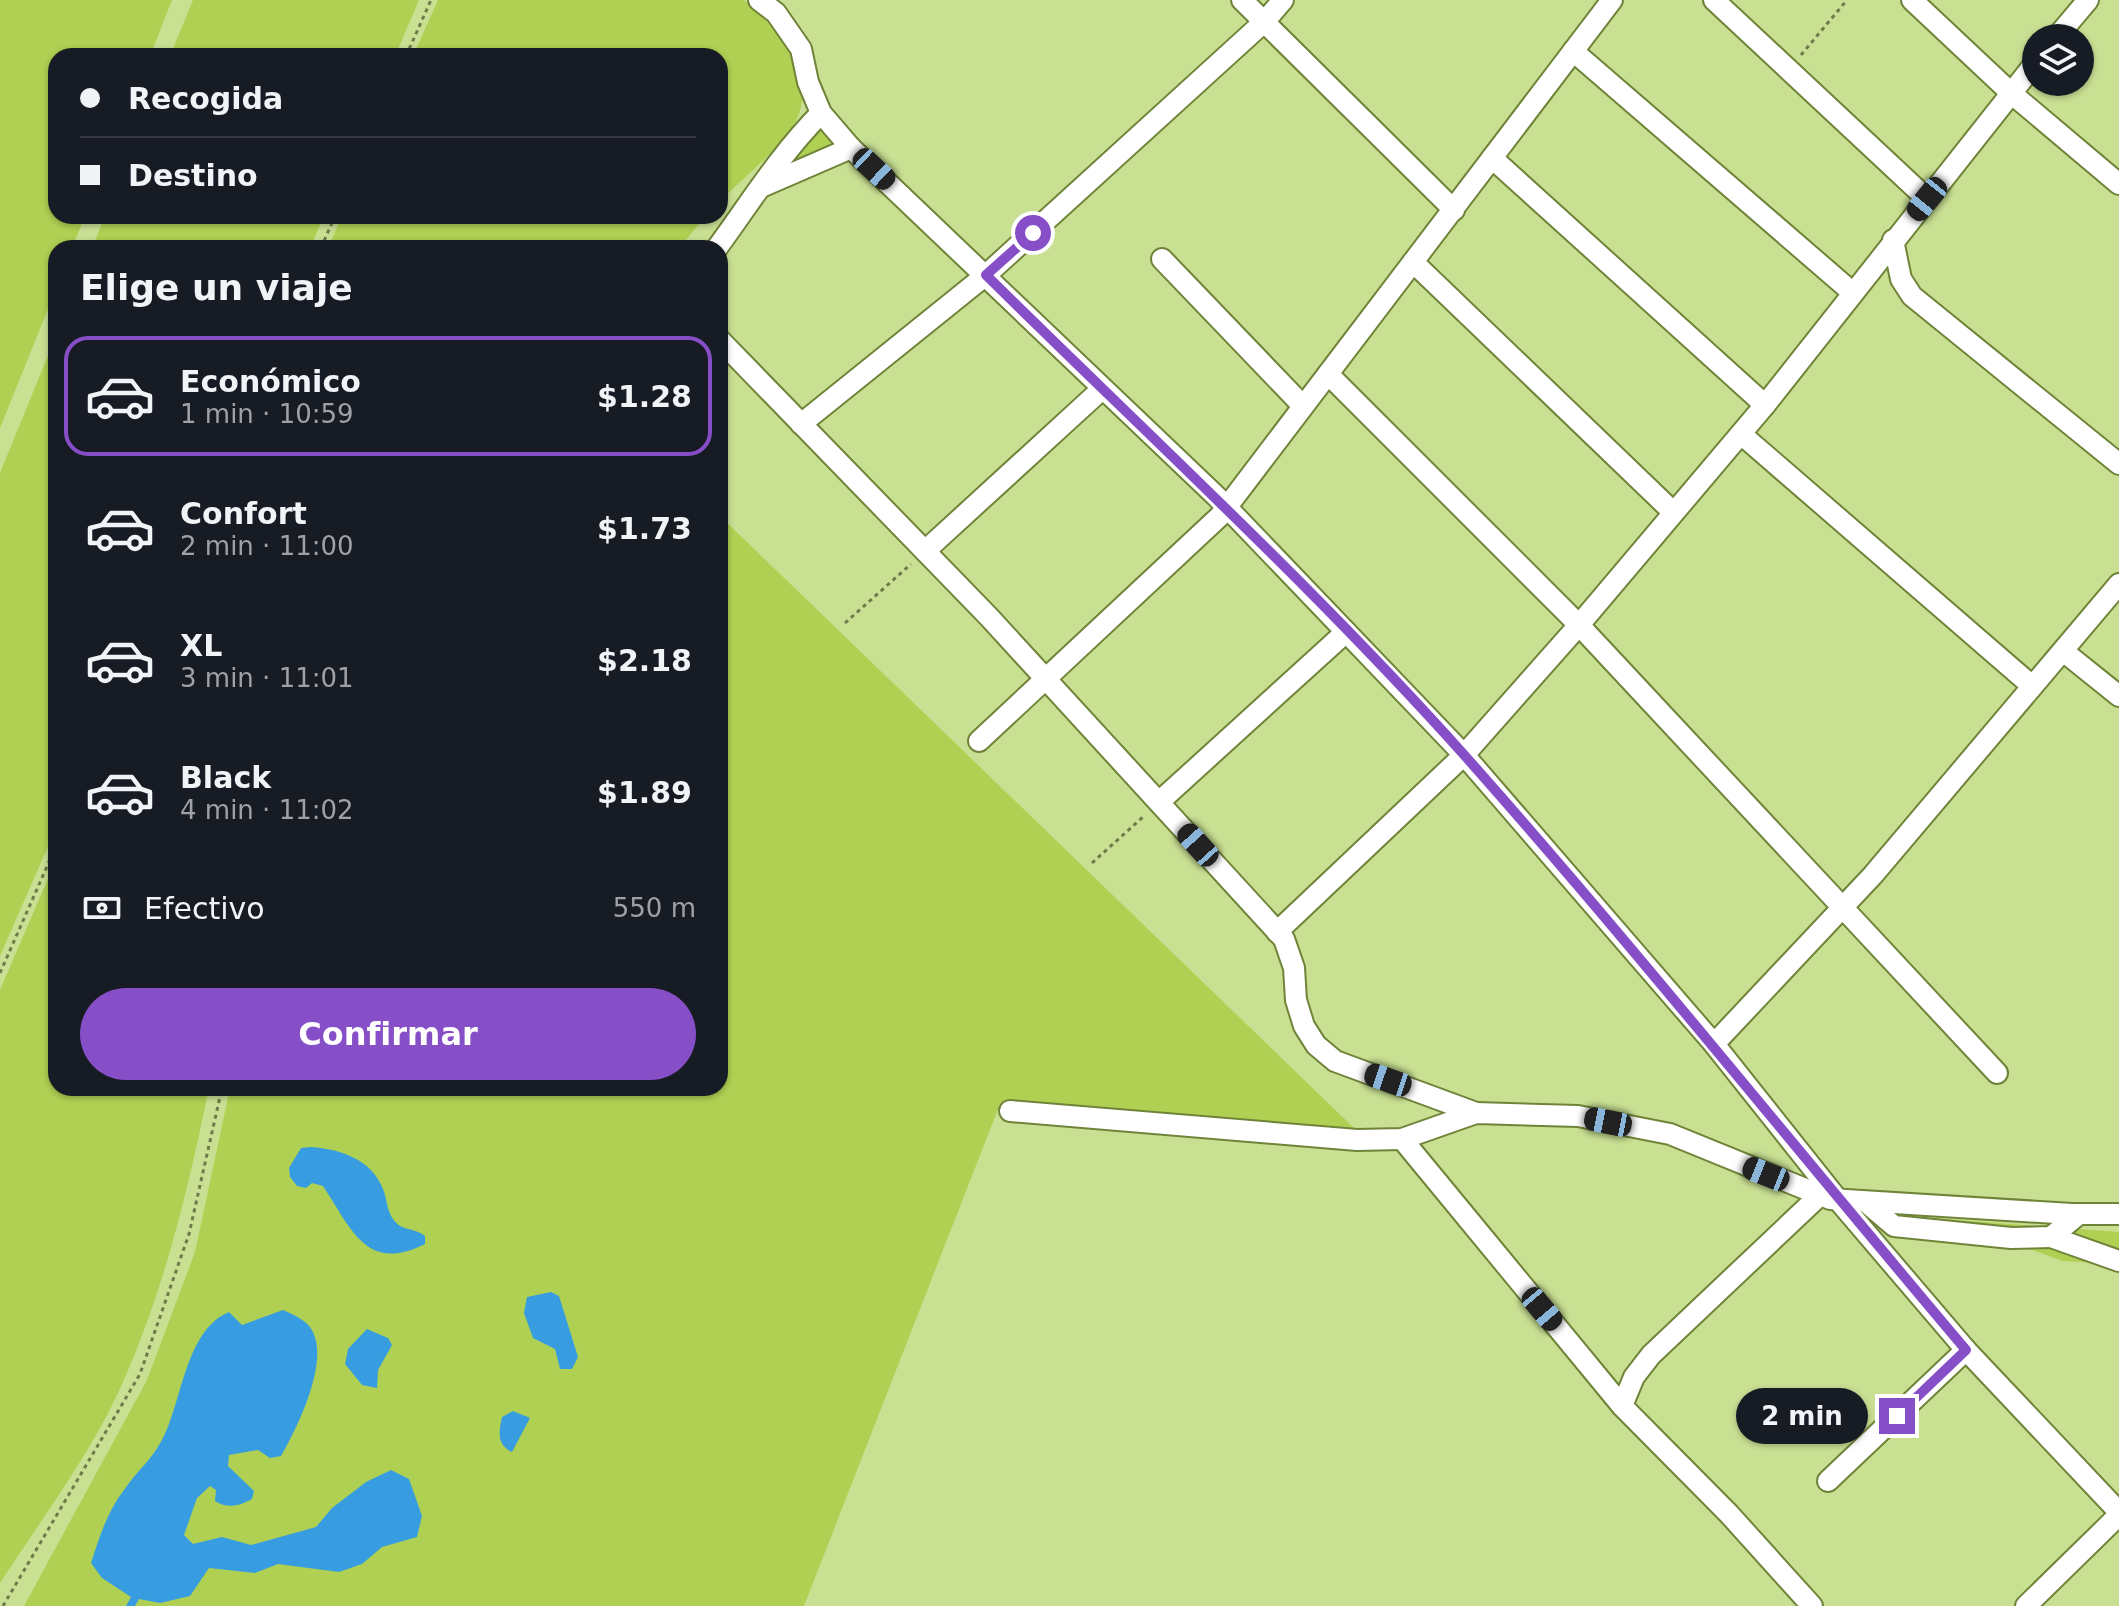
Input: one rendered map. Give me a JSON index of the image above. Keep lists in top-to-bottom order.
{
  "page": {
    "banner": ["Recogida", "Destino"],
    "heading": "Elige un viaje",
    "list": [
      {
        "name": "Económico",
        "note": "1 min · 10:59",
        "value": "$1.28"
      },
      {
        "name": "Confort",
        "note": "2 min · 11:00",
        "value": "$1.73"
      },
      {
        "name": "XL",
        "note": "3 min · 11:01",
        "value": "$2.18"
      },
      {
        "name": "Black",
        "note": "4 min · 11:02",
        "value": "$1.89"
      }
    ],
    "pay": ["Efectivo", "550 m"],
    "buttons": "Confirmar",
    "bubble": "2 min"
  }
}
